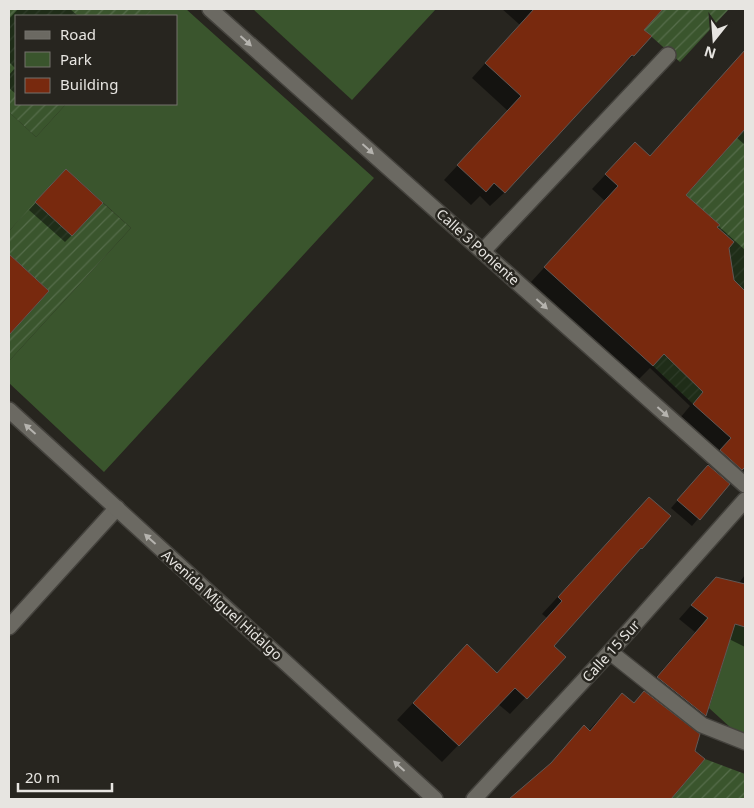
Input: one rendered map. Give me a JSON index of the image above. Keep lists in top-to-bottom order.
{
  "streets": {
    "street": ["Calle 3 Poniente", "Avenida Miguel Hidalgo", "Calle 15 Sur"]
  },
  "one_way": ["Calle 3 Poniente", "Avenida Miguel Hidalgo"],
  "legend": ["Road", "Park", "Building"],
  "scale_bar": "20 m",
  "north": "bottom"
}
